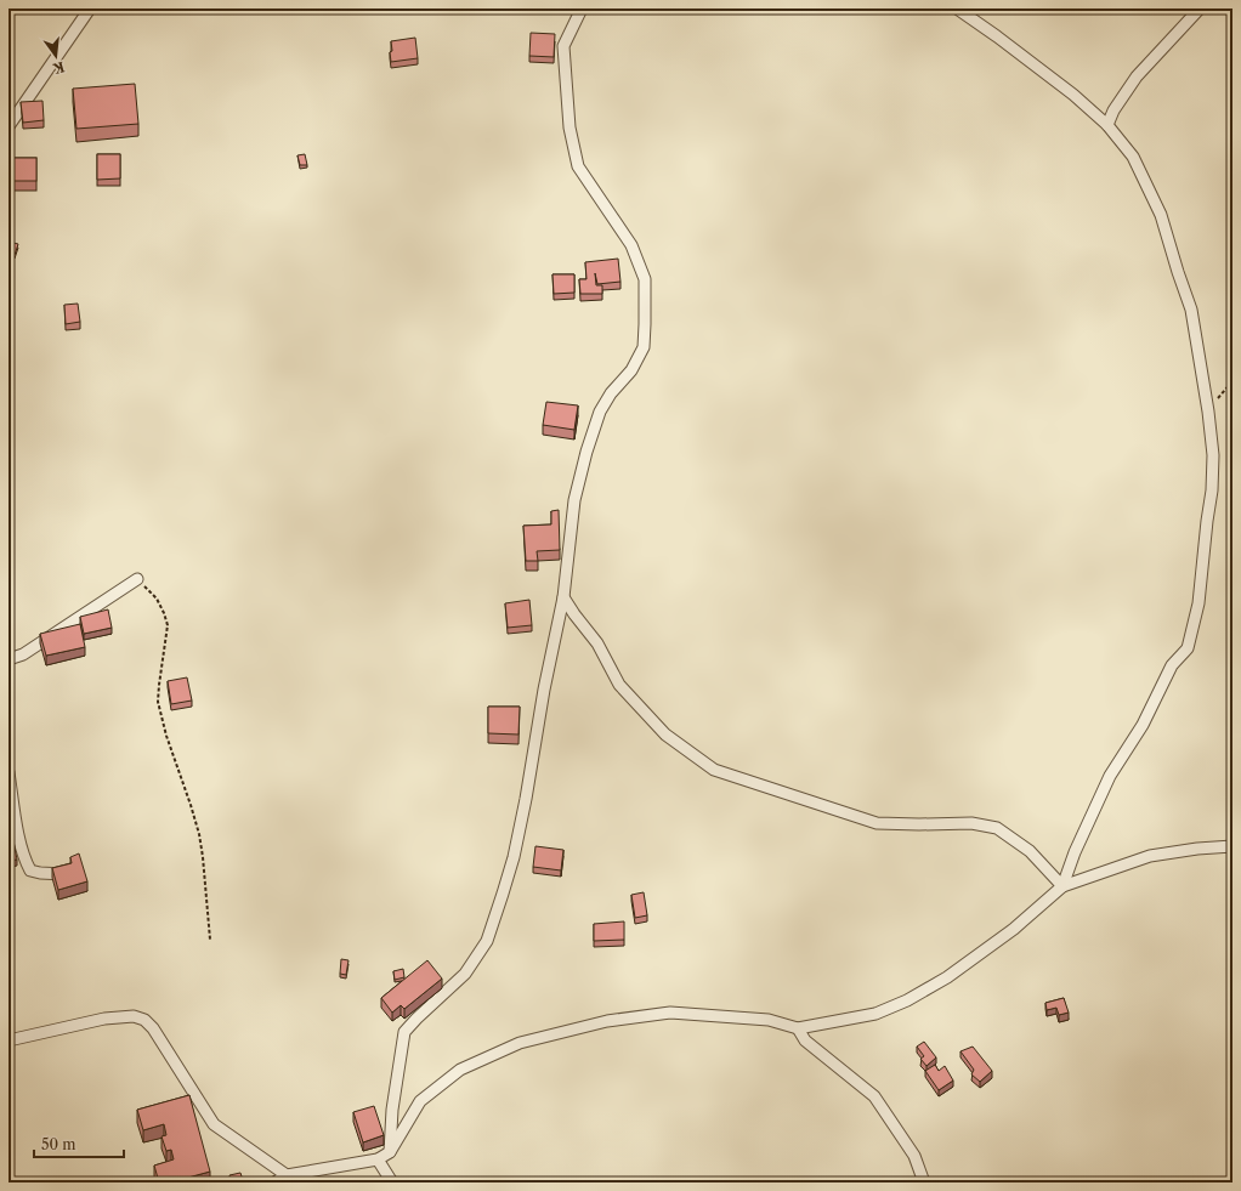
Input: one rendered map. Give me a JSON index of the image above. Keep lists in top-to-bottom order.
{
  "scale_bar": "50 m",
  "north": "bottom"
}
